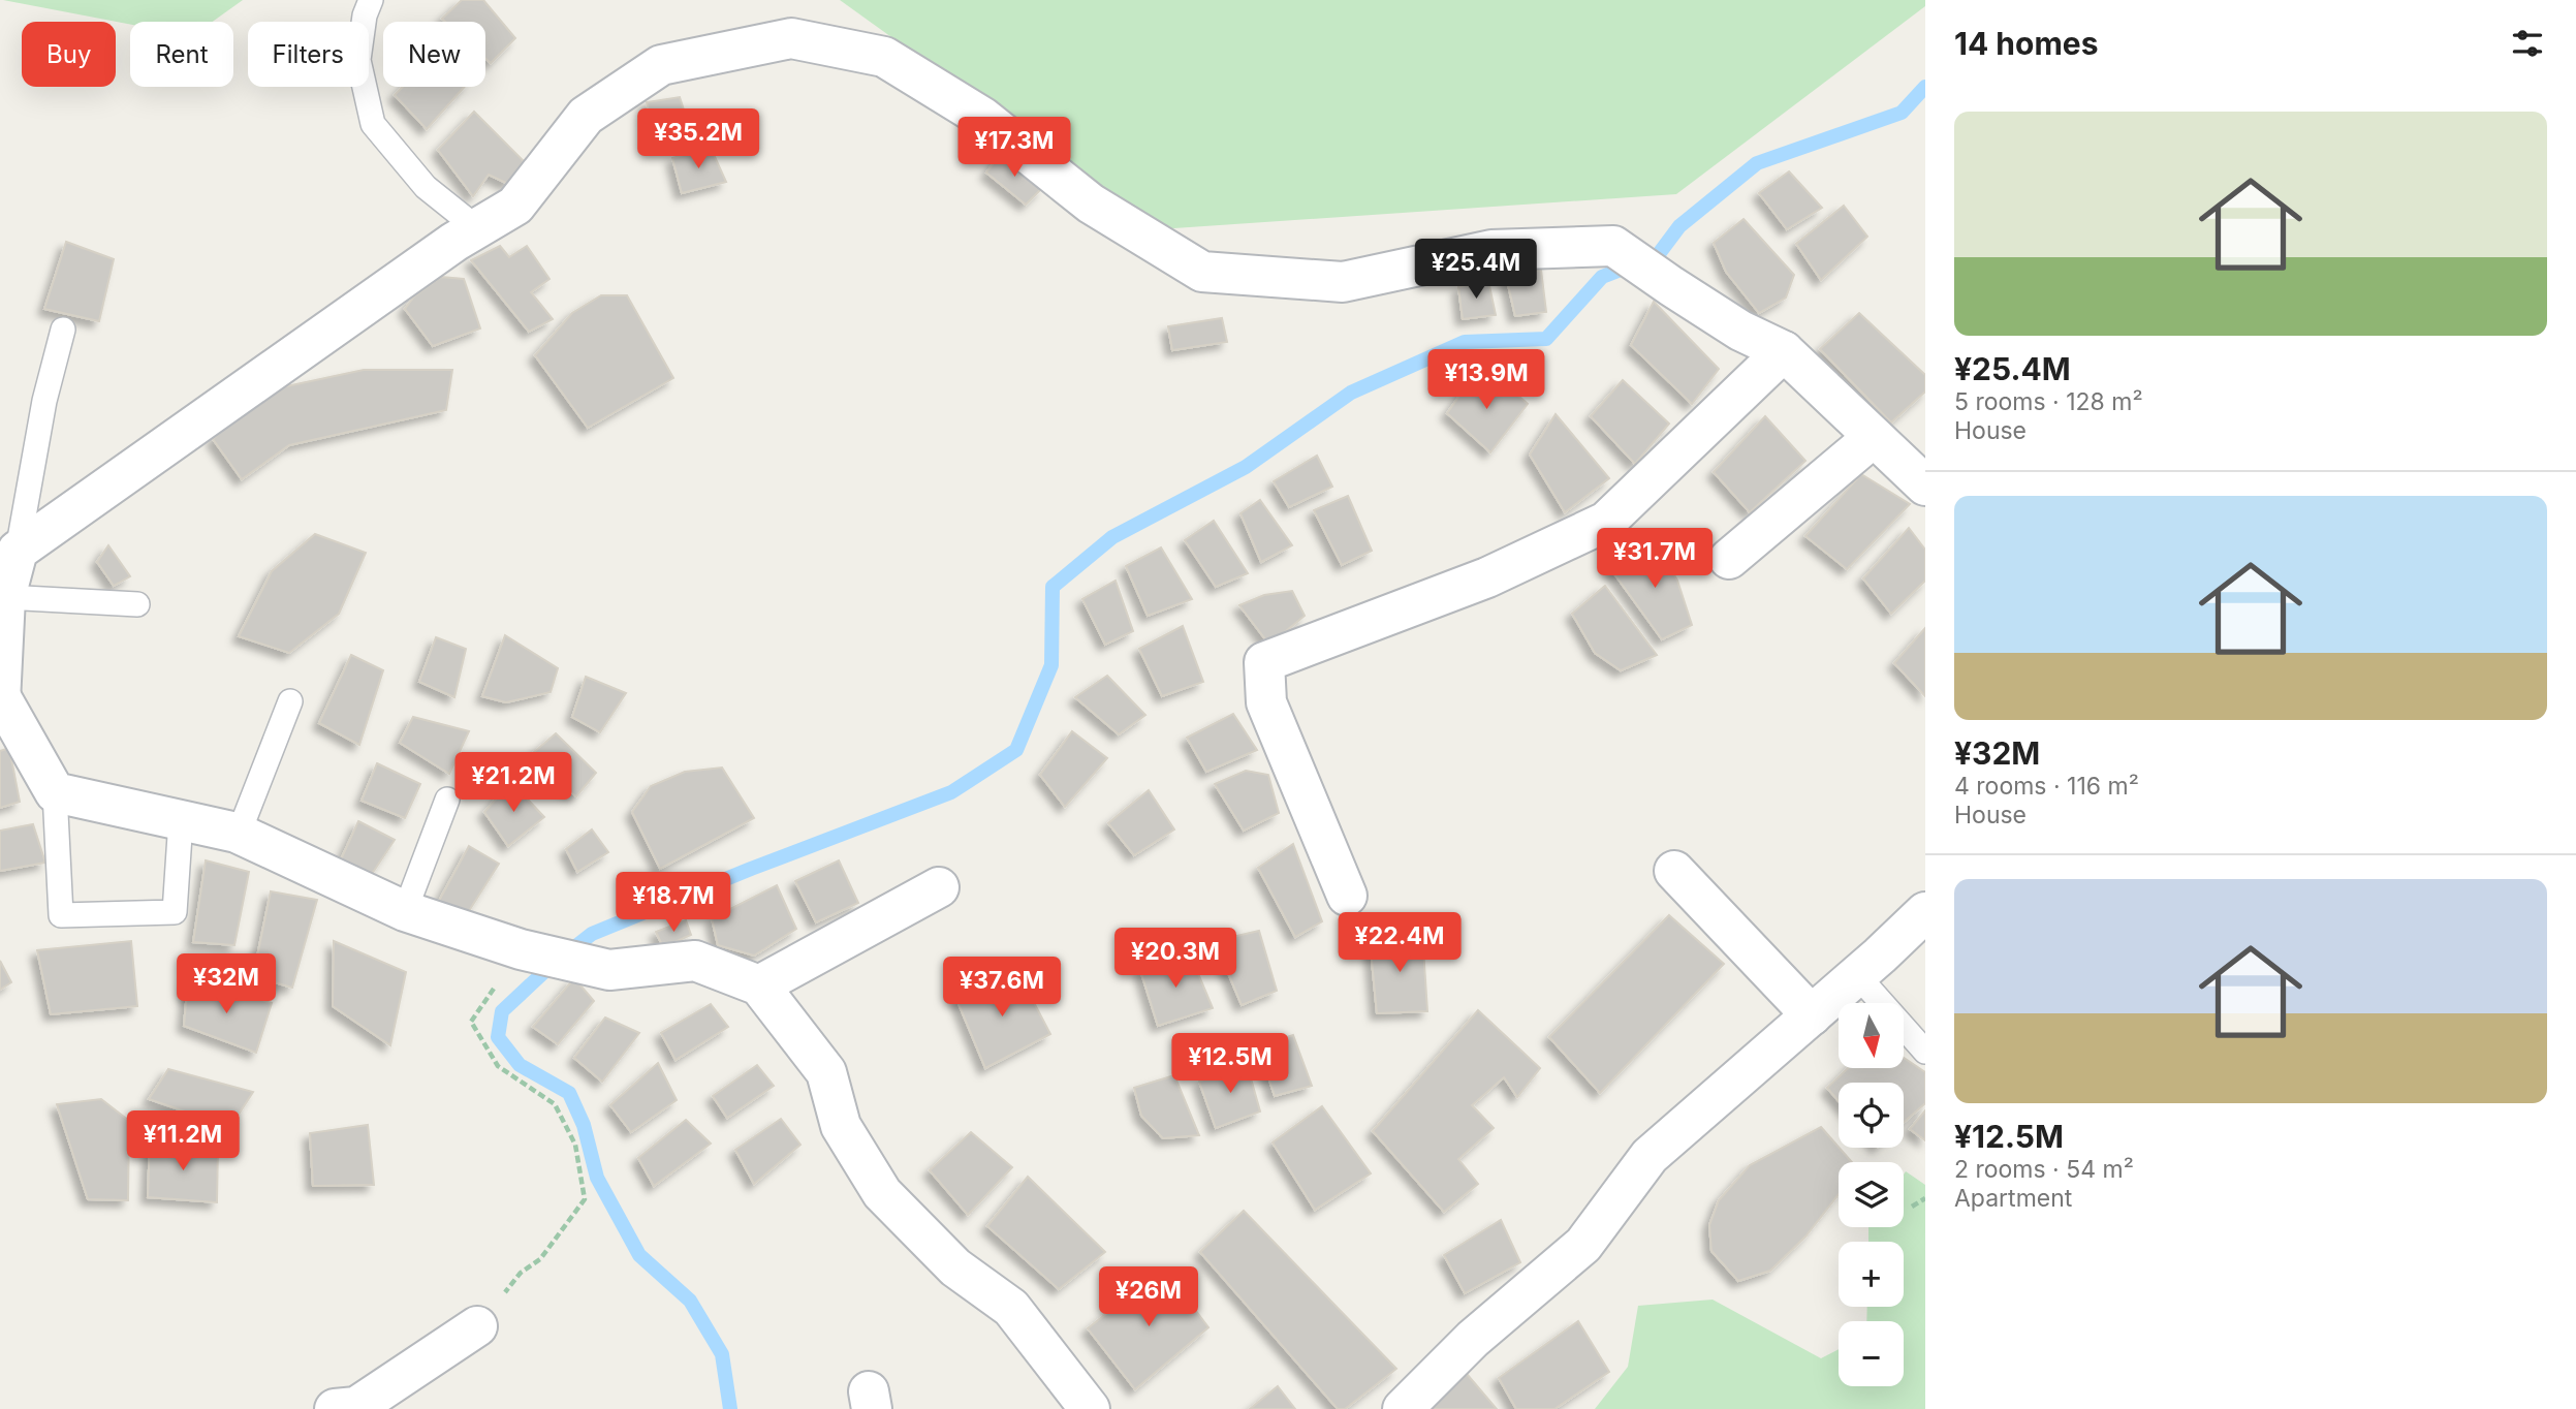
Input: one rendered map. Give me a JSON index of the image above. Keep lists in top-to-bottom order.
{
  "north": "bottom",
  "page": {
    "heading": "14 homes",
    "chip": [
      "Buy",
      "Rent",
      "Filters",
      "New"
    ],
    "list": [
      {
        "name": "¥25.4M",
        "note": "5 rooms · 128 m² · House"
      },
      {
        "name": "¥32M",
        "note": "4 rooms · 116 m² · House"
      },
      {
        "name": "¥12.5M",
        "note": "2 rooms · 54 m² · Apartment"
      }
    ],
    "price": [
      "¥35.2M",
      "¥17.3M",
      "¥25.4M",
      "¥13.9M",
      "¥31.7M",
      "¥21.2M",
      "¥18.7M",
      "¥22.4M",
      "¥20.3M",
      "¥32M",
      "¥37.6M",
      "¥12.5M",
      "¥11.2M",
      "¥26M"
    ],
    "map_buttons": ["+", "−"]
  }
}
